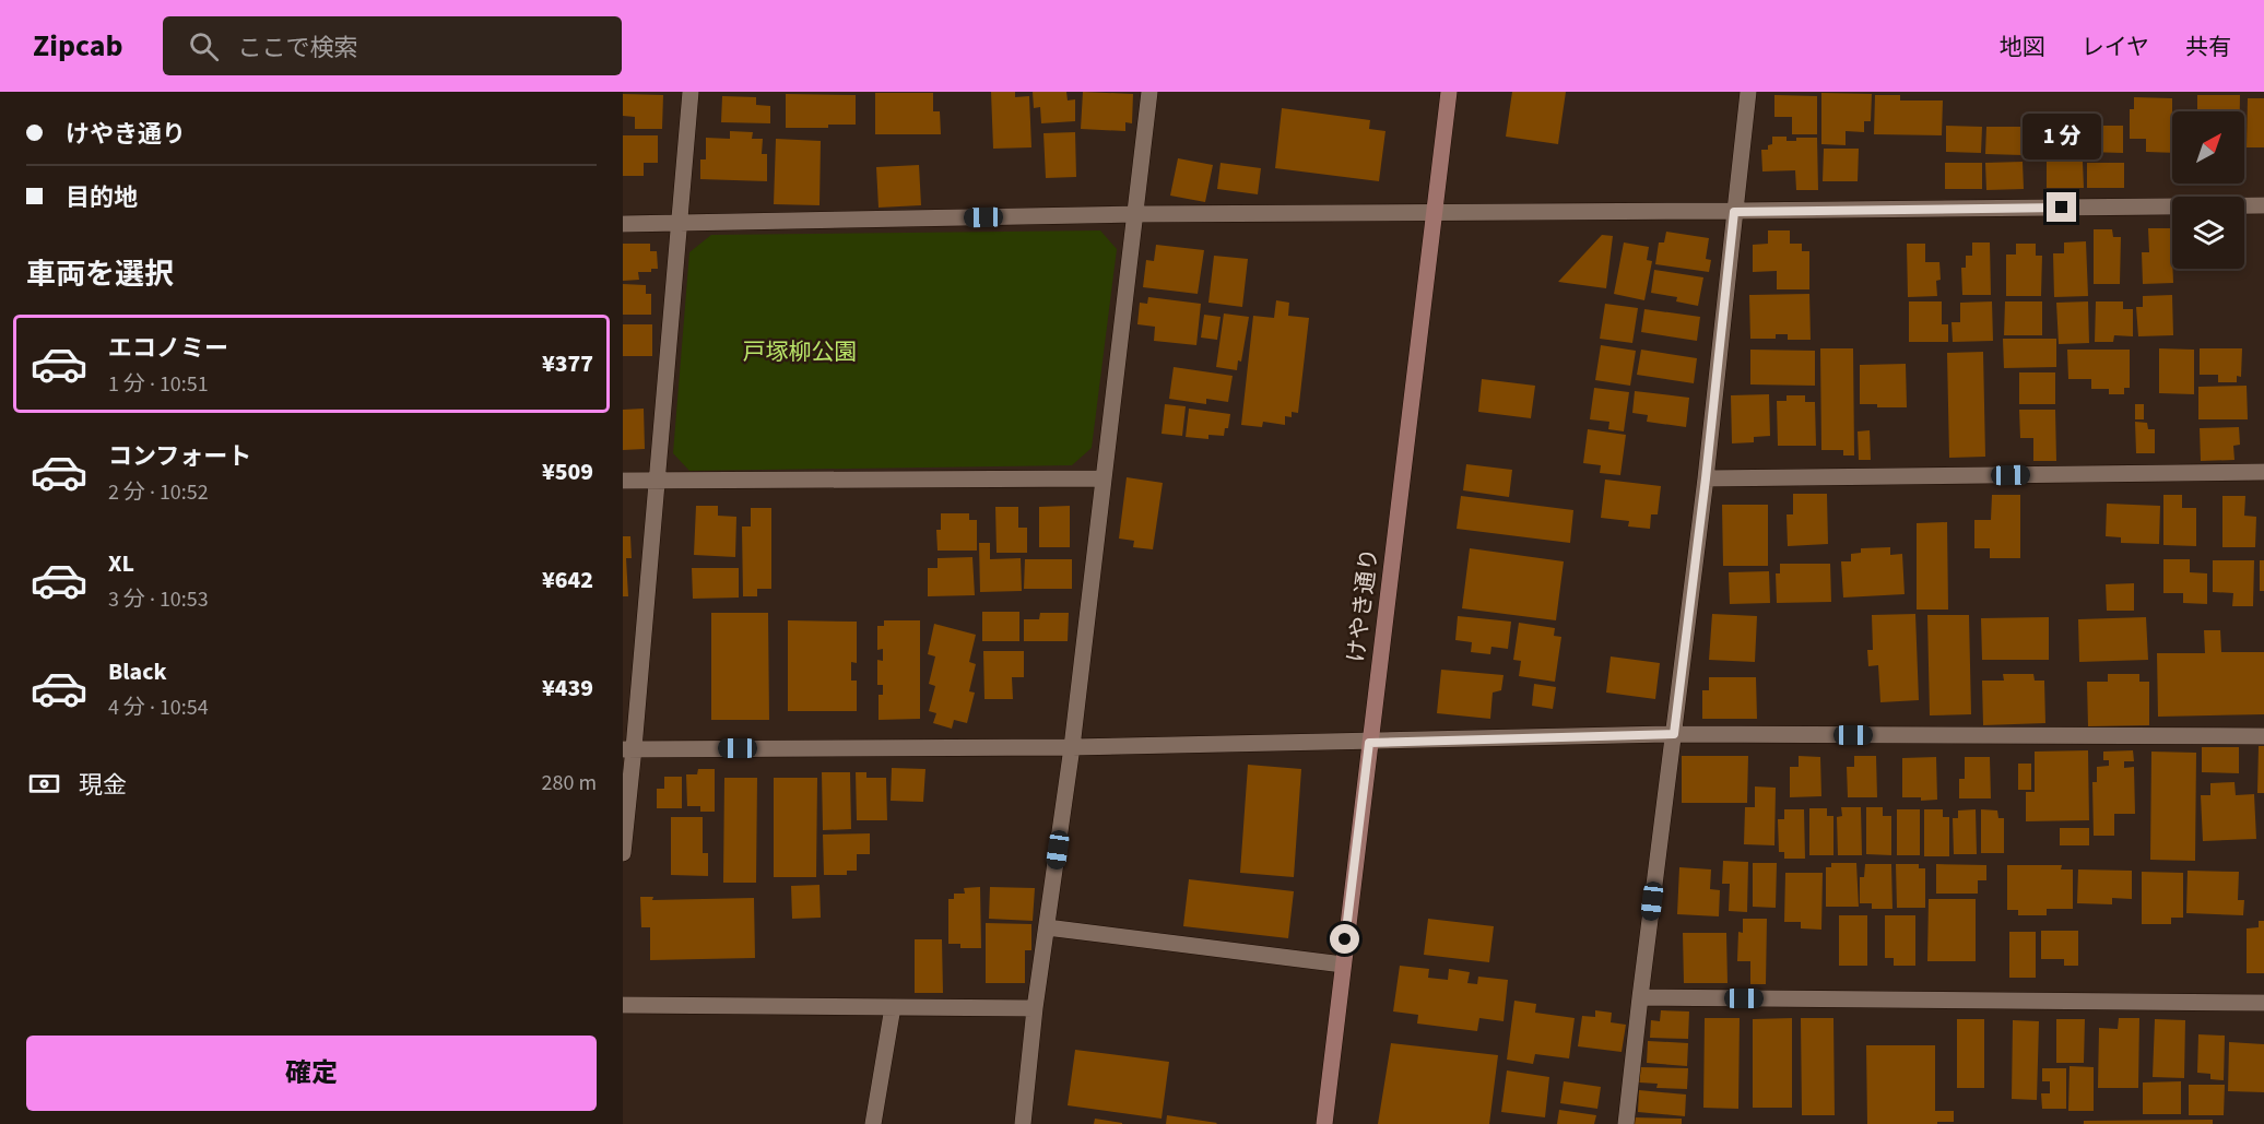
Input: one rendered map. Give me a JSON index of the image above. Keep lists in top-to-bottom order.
{
  "streets": {
    "street": ["けやき通り"]
  },
  "parks": ["戸塚柳公園"],
  "north": "top right",
  "page": {
    "header": "Zipcab",
    "search": "ここで検索",
    "nav": ["地図", "レイヤ", "共有"],
    "banner": ["けやき通り", "目的地"],
    "bubble": "1 分",
    "heading": "車両を選択",
    "list": [
      {
        "name": "エコノミー",
        "note": "1 分 · 10:51",
        "value": "¥377"
      },
      {
        "name": "コンフォート",
        "note": "2 分 · 10:52",
        "value": "¥509"
      },
      {
        "name": "XL",
        "note": "3 分 · 10:53",
        "value": "¥642"
      },
      {
        "name": "Black",
        "note": "4 分 · 10:54",
        "value": "¥439"
      }
    ],
    "pay": ["現金", "280 m"],
    "buttons": "確定"
  }
}
